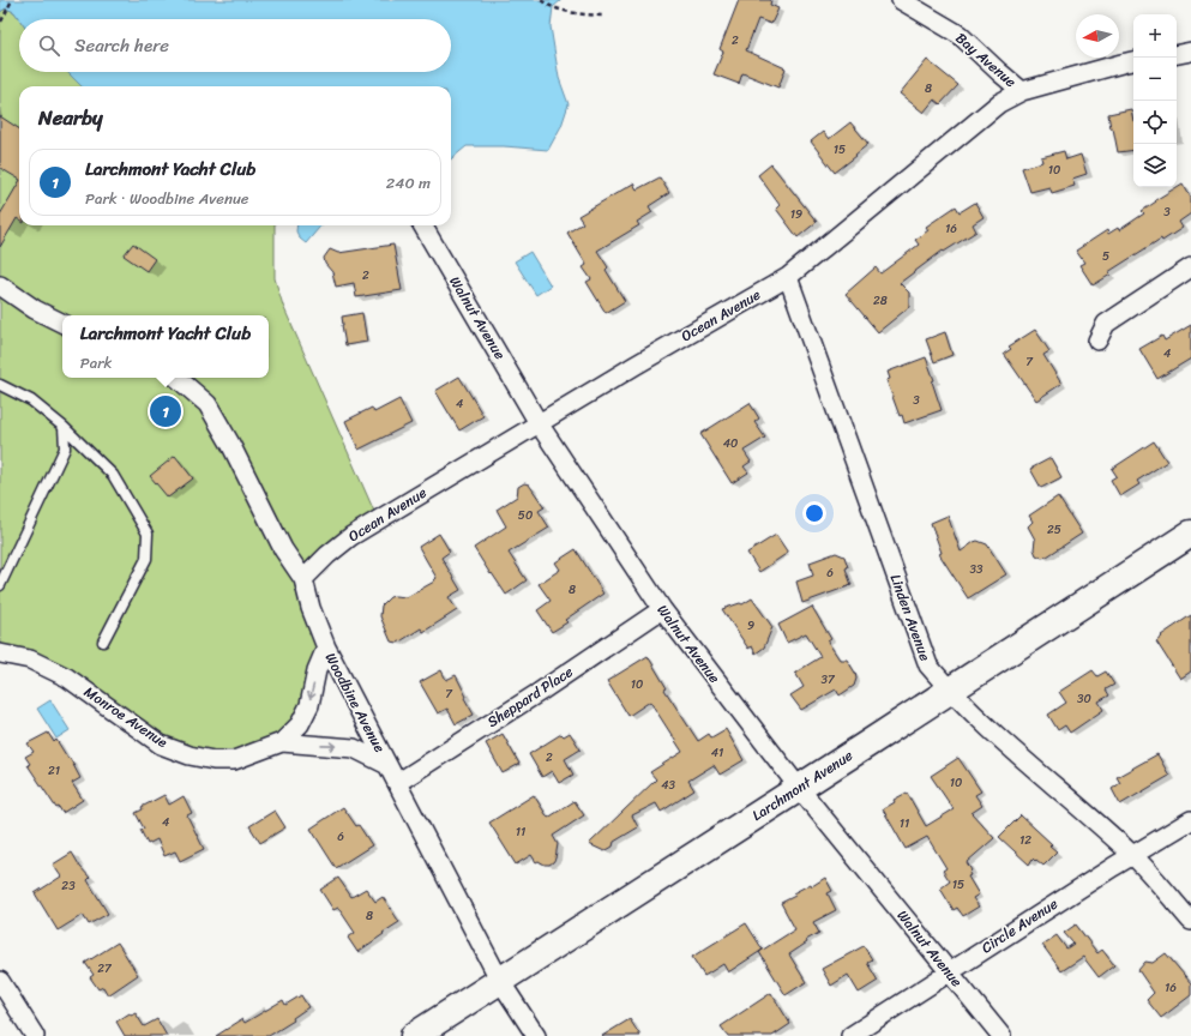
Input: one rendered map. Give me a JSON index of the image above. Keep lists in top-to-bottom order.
{
  "streets": {
    "street": [
      "Bay Avenue",
      "Ocean Avenue",
      "Walnut Avenue",
      "Linden Avenue",
      "Sheppard Place",
      "Woodbine Avenue",
      "Monroe Avenue",
      "Larchmont Avenue",
      "Circle Avenue"
    ]
  },
  "crossings": [
    ["Bay Avenue", "Ocean Avenue"],
    ["Ocean Avenue", "Walnut Avenue"],
    ["Ocean Avenue", "Linden Avenue"],
    ["Ocean Avenue", "Woodbine Avenue"],
    ["Walnut Avenue", "Sheppard Place"],
    ["Walnut Avenue", "Larchmont Avenue"],
    ["Walnut Avenue", "Circle Avenue"],
    ["Linden Avenue", "Larchmont Avenue"],
    ["Linden Avenue", "Circle Avenue"],
    ["Sheppard Place", "Woodbine Avenue"],
    ["Woodbine Avenue", "Monroe Avenue"],
    ["Woodbine Avenue", "Larchmont Avenue"]
  ],
  "house_numbers": [
    "2",
    "8",
    "15",
    "10",
    "3",
    "19",
    "16",
    "5",
    "2",
    "28",
    "4",
    "7",
    "3",
    "4",
    "40",
    "50",
    "25",
    "33",
    "6",
    "8",
    "9",
    "37",
    "10",
    "7",
    "30",
    "41",
    "2",
    "21",
    "10",
    "43",
    "4",
    "11",
    "11",
    "6",
    "12",
    "15",
    "23",
    "8",
    "27",
    "16"
  ],
  "north": "left",
  "page": {
    "map_buttons": ["+", "−"],
    "search": "Search here",
    "heading": "Nearby",
    "list": [
      {
        "mark": "1",
        "name": "Larchmont Yacht Club",
        "note": "Park · Woodbine Avenue",
        "value": "240 m"
      }
    ],
    "popup": ["Larchmont Yacht Club", "Park"],
    "pins": "1"
  }
}
